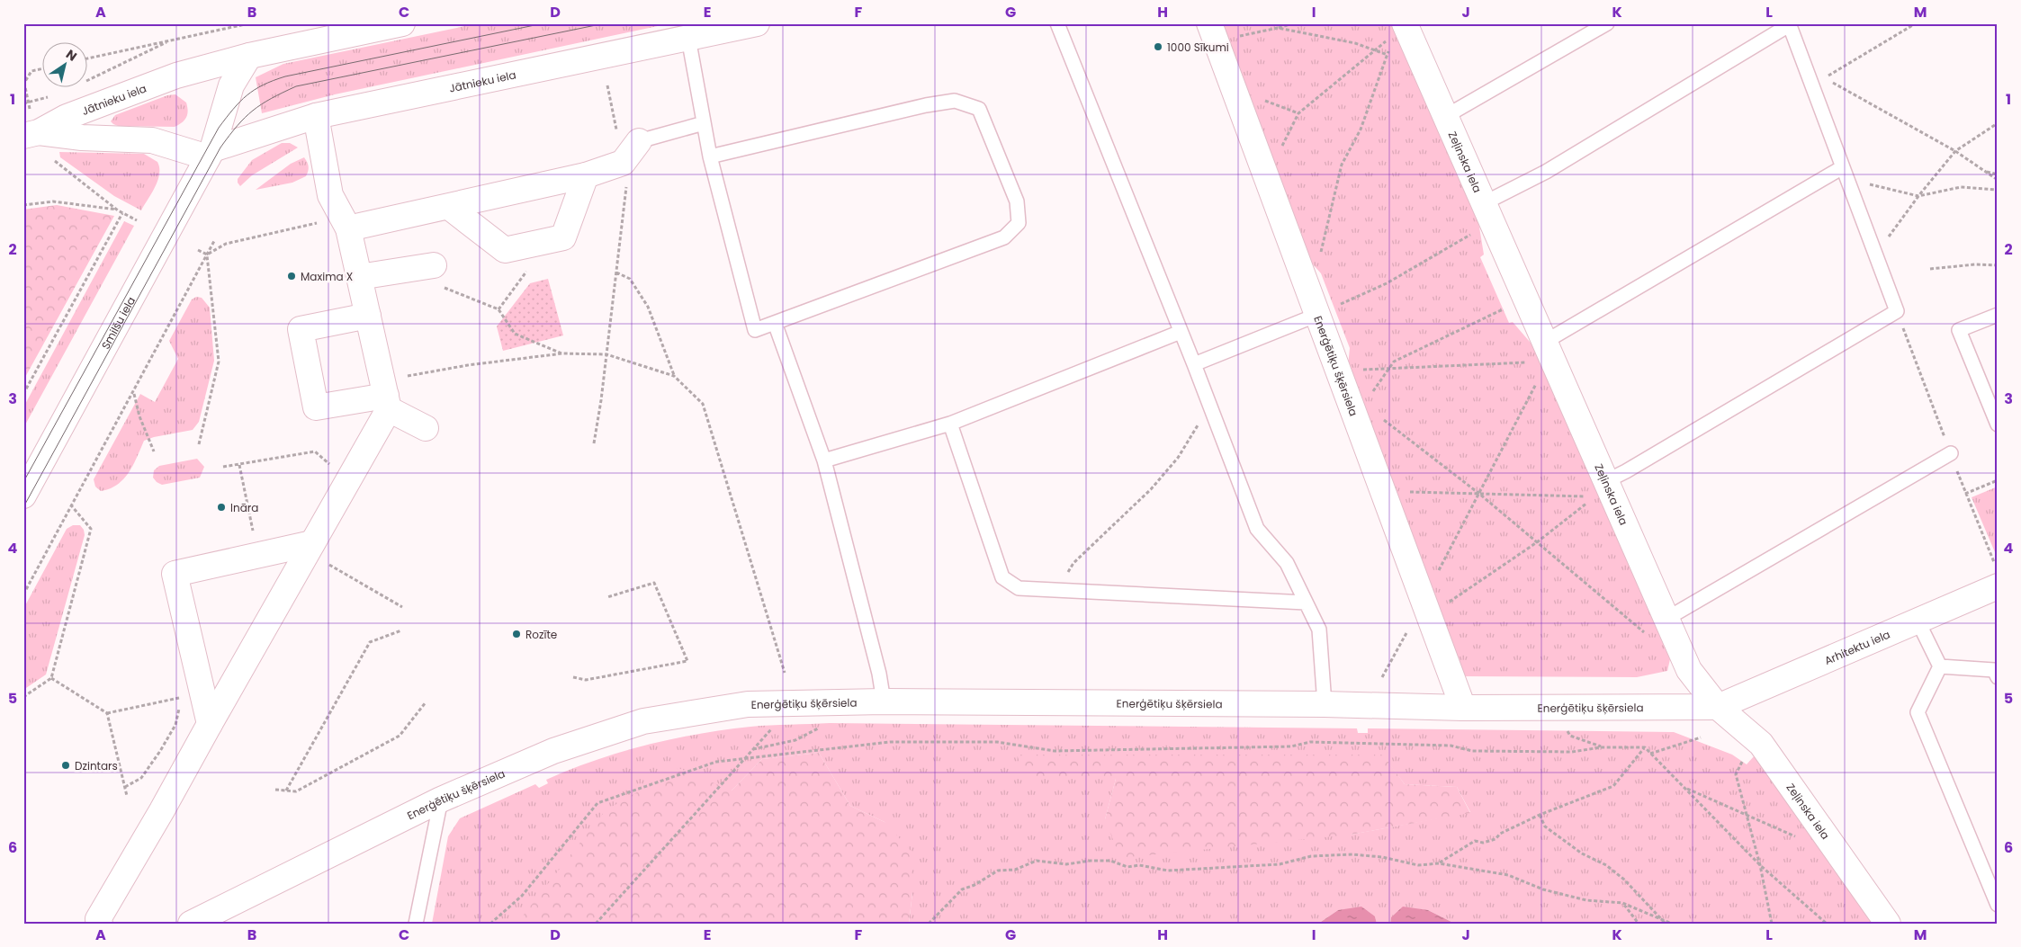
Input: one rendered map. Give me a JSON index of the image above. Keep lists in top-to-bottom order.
{
  "streets": {
    "street": [
      "Jātnieku iela",
      "Zeļinska iela",
      "Smilšu iela",
      "Enerģētiķu šķērsiela",
      "Arhitektu iela"
    ]
  },
  "crossings": [
    ["Jātnieku iela", "Smilšu iela"],
    ["Zeļinska iela", "Enerģētiķu šķērsiela"],
    ["Zeļinska iela", "Arhitektu iela"],
    ["Enerģētiķu šķērsiela", "Arhitektu iela"]
  ],
  "places": [
    "1000 Sīkumi",
    "Maxima X",
    "Ināra",
    "Rozīte",
    "Dzintars"
  ],
  "north": "top right",
  "grid": {
    "columns": [
      "A",
      "B",
      "C",
      "D",
      "E",
      "F",
      "G",
      "H",
      "I",
      "J",
      "K",
      "L",
      "M"
    ],
    "rows": [
      "1",
      "2",
      "3",
      "4",
      "5",
      "6"
    ]
  }
}
